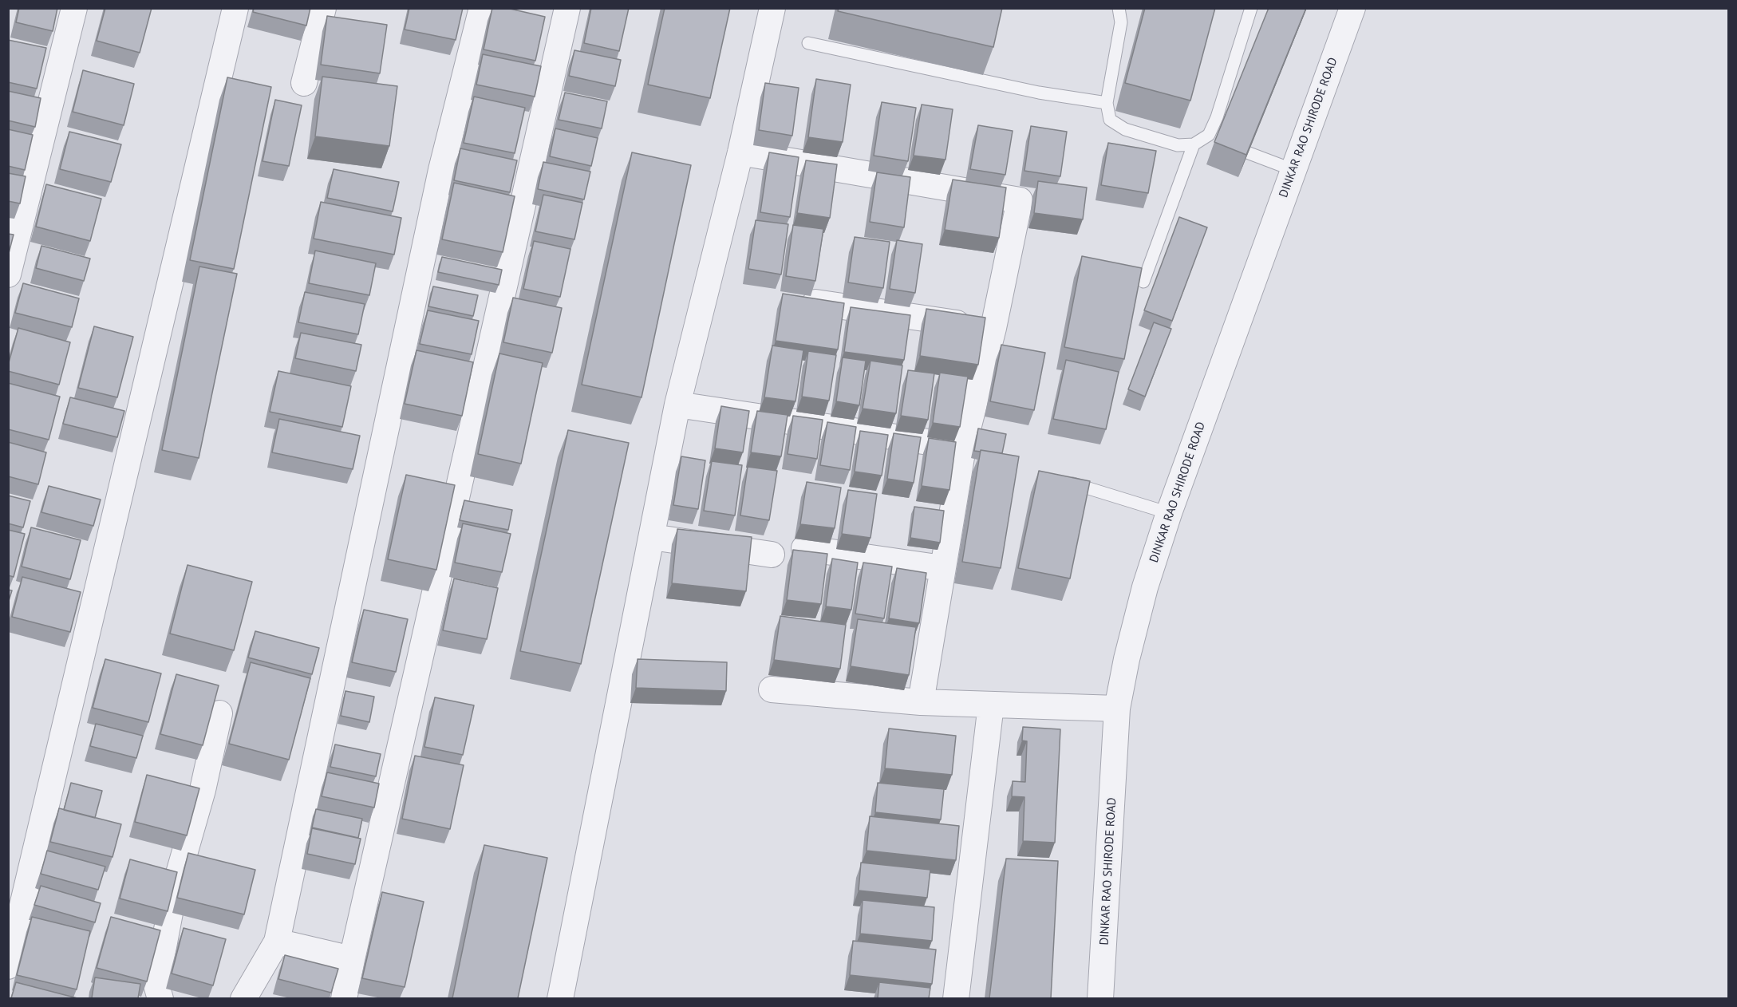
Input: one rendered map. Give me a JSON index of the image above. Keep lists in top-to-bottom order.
{
  "streets": {
    "street": ["DINKAR RAO SHIRODE ROAD"]
  }
}
